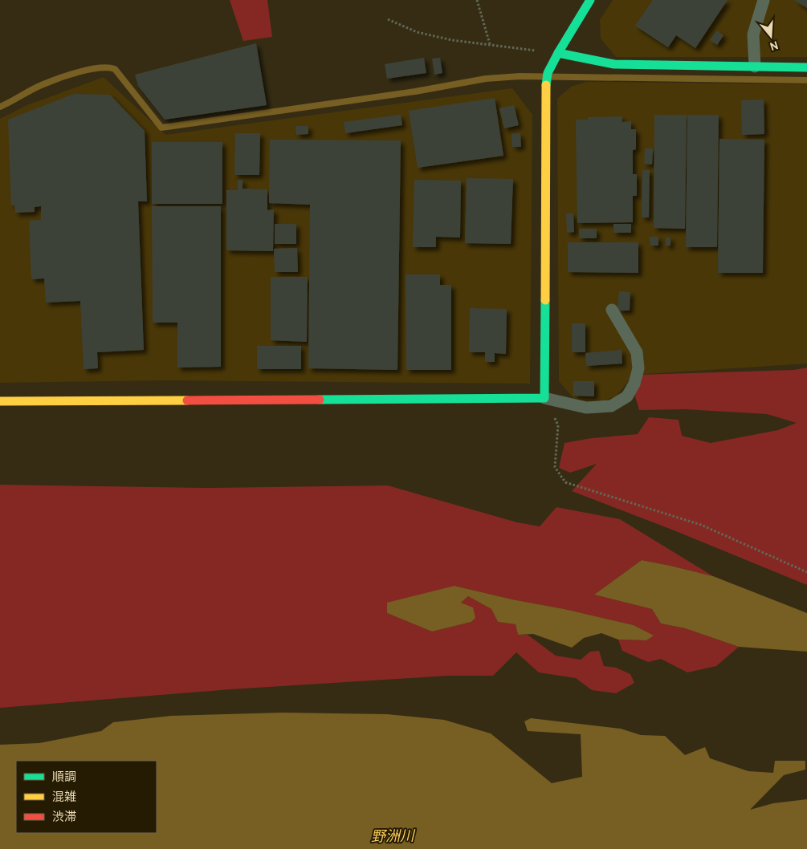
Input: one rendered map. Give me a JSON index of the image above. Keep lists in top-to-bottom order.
{
  "water": ["野洲川"],
  "legend": ["順調", "混雑", "渋滞"],
  "north": "bottom"
}
